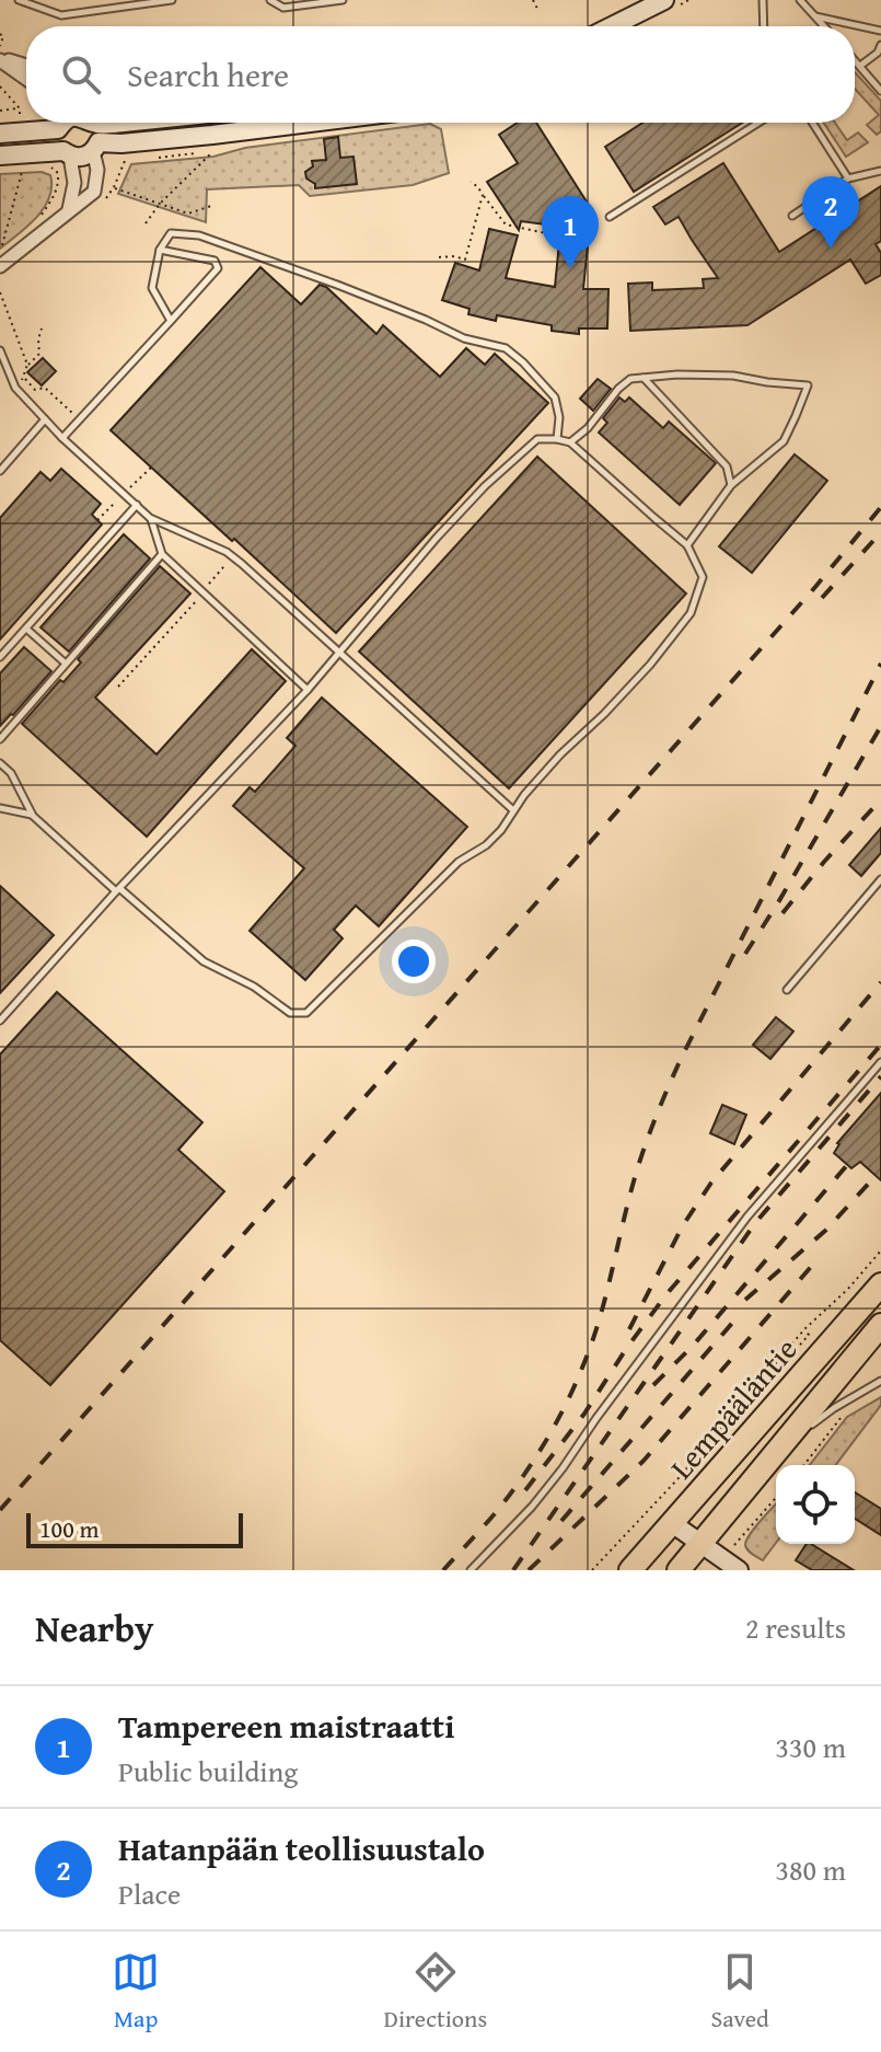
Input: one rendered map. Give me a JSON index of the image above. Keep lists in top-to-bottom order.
{
  "streets": {
    "highway": ["Lempääläntie"]
  },
  "scale_bar": "100 m",
  "page": {
    "search": "Search here",
    "pins": ["2", "1"],
    "scale": "100 m",
    "heading": ["Nearby", "2 results"],
    "list": [
      {
        "mark": "1",
        "name": "Tampereen maistraatti",
        "note": "Public building",
        "value": "330 m"
      },
      {
        "mark": "2",
        "name": "Hatanpään teollisuustalo",
        "note": "Place",
        "value": "380 m"
      }
    ],
    "nav": ["Map", "Directions", "Saved"]
  }
}
